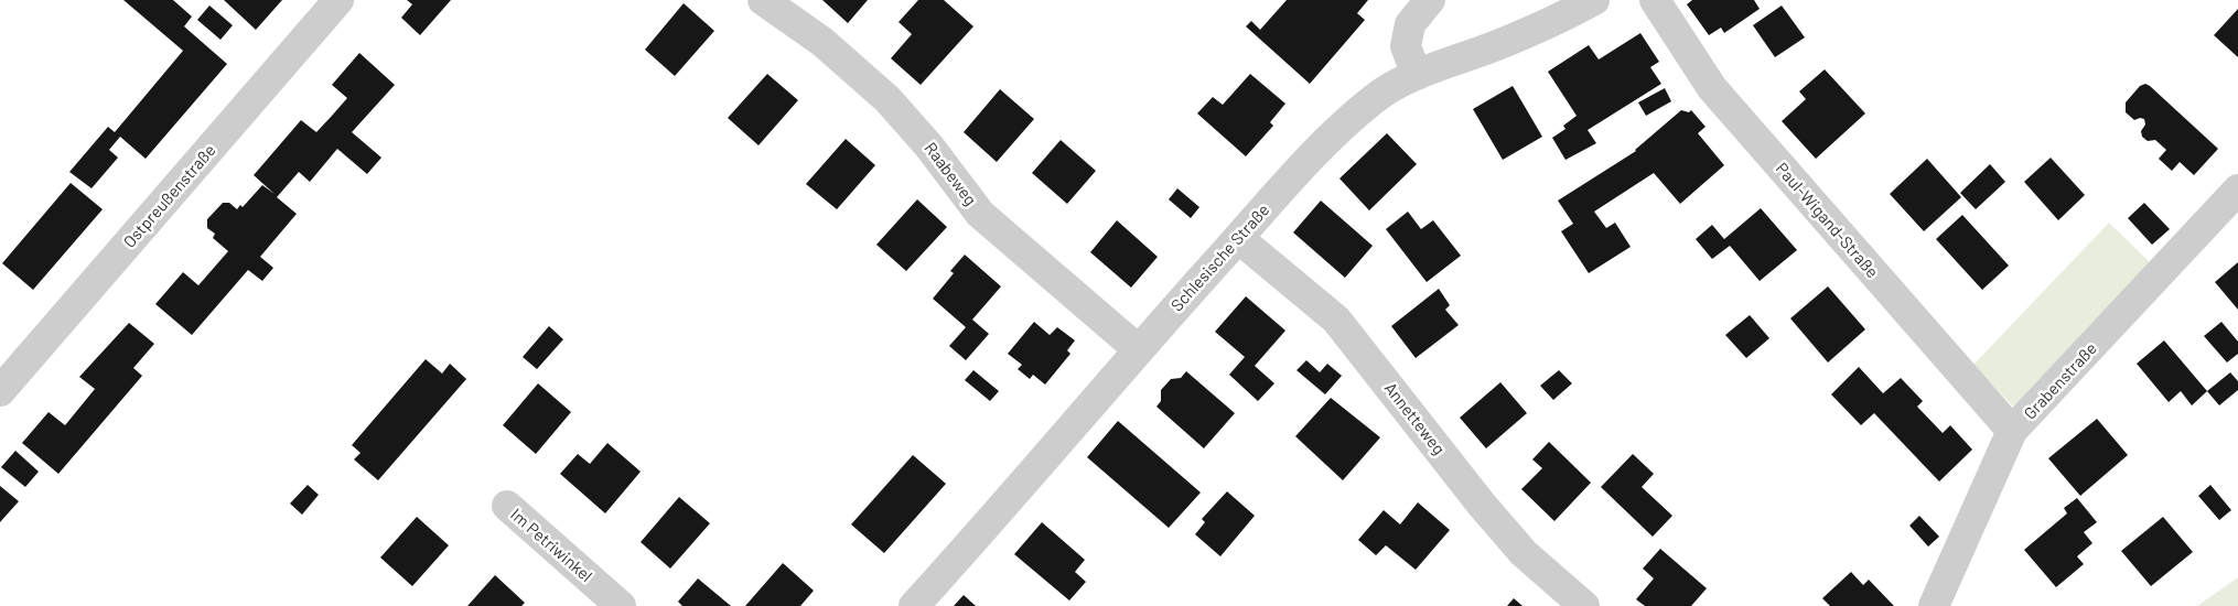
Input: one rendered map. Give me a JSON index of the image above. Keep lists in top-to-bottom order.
{
  "streets": {
    "street": [
      "Raabeweg",
      "Ostpreußenstraße",
      "Paul-Wigand-Straße",
      "Schlesische Straße",
      "Grabenstraße",
      "Annetteweg",
      "Im Petriwinkel"
    ]
  },
  "crossings": [
    ["Raabeweg", "Schlesische Straße"],
    ["Paul-Wigand-Straße", "Grabenstraße"],
    ["Schlesische Straße", "Annetteweg"]
  ]
}
